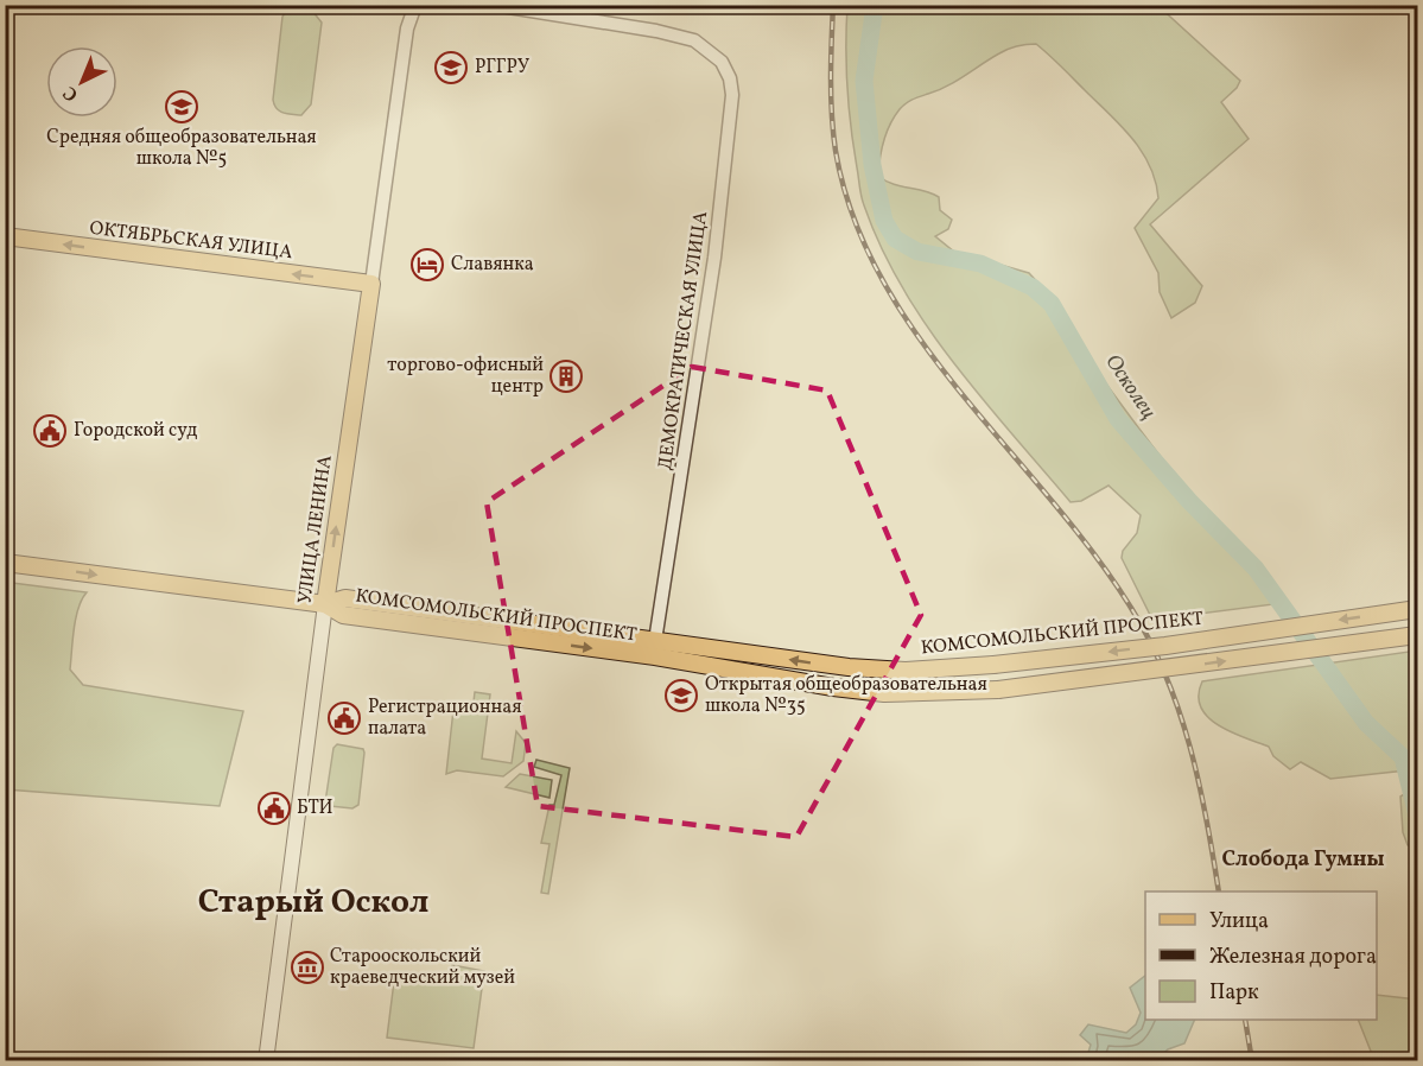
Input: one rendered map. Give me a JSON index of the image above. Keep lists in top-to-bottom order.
{
  "streets": {
    "main road": ["ОКТЯБРЬСКАЯ УЛИЦА", "УЛИЦА ЛЕНИНА", "КОМСОМОЛЬСКИЙ ПРОСПЕКТ"],
    "street": ["ДЕМОКРАТИЧЕСКАЯ УЛИЦА"]
  },
  "crossings": [
    ["ОКТЯБРЬСКАЯ УЛИЦА", "УЛИЦА ЛЕНИНА"],
    ["ДЕМОКРАТИЧЕСКАЯ УЛИЦА", "КОМСОМОЛЬСКИЙ ПРОСПЕКТ"],
    ["УЛИЦА ЛЕНИНА", "КОМСОМОЛЬСКИЙ ПРОСПЕКТ"]
  ],
  "one_way": ["ОКТЯБРЬСКАЯ УЛИЦА"],
  "districts": ["Слобода Гумны", "Старый Оскол"],
  "water": ["Осколец"],
  "places": {
    "school or university": ["РГГРУ", "Средняя общеобразовательная школа №5", "Открытая общеобразовательная школа №35"],
    "hotel": ["Славянка"],
    "building": ["торгово-офисный центр"],
    "public building": ["Городской суд", "Регистрационная палата", "БТИ"],
    "museum": ["Старооскольский краеведческий музей"]
  },
  "legend": ["Улица", "Железная дорога", "Парк"],
  "north": "bottom left"
}
